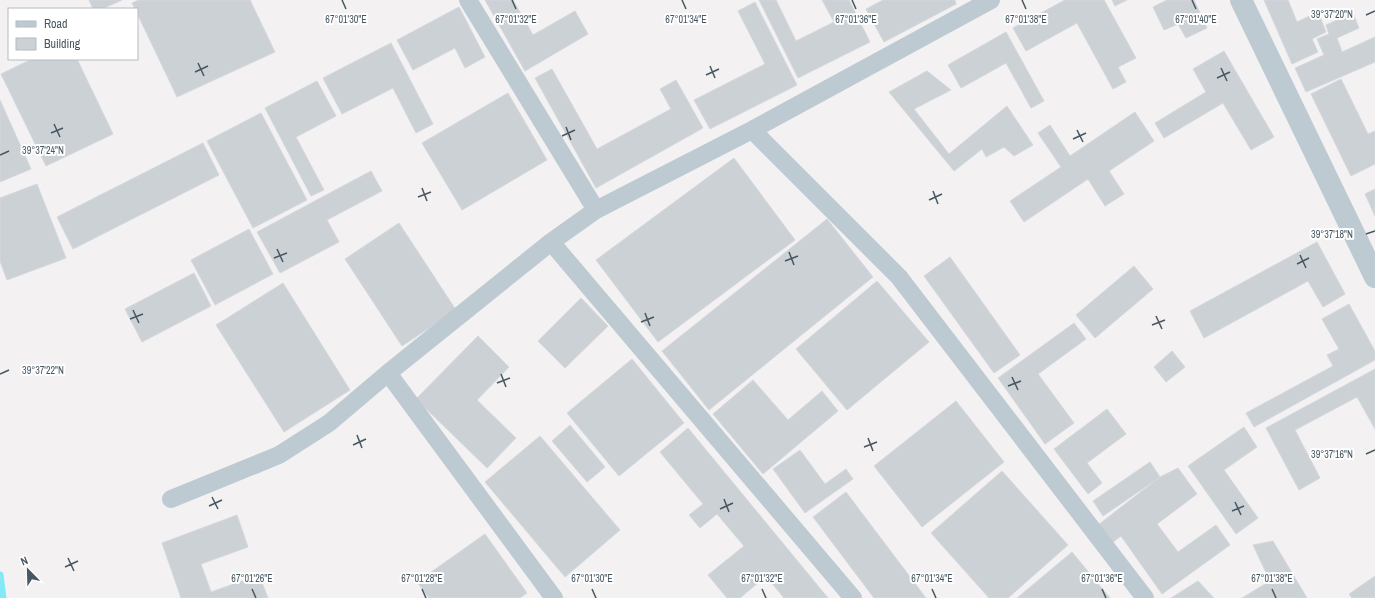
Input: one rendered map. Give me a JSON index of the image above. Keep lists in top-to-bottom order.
{
  "legend": ["Road", "Building"],
  "north": "top left",
  "coordinates": [
    "39°37'20\"N",
    "67°01'30\"E",
    "67°01'32\"E",
    "67°01'34\"E",
    "67°01'36\"E",
    "67°01'38\"E",
    "67°01'40\"E",
    "39°37'24\"N",
    "39°37'18\"N",
    "39°37'22\"N",
    "39°37'16\"N",
    "67°01'26\"E",
    "67°01'28\"E"
  ]
}
